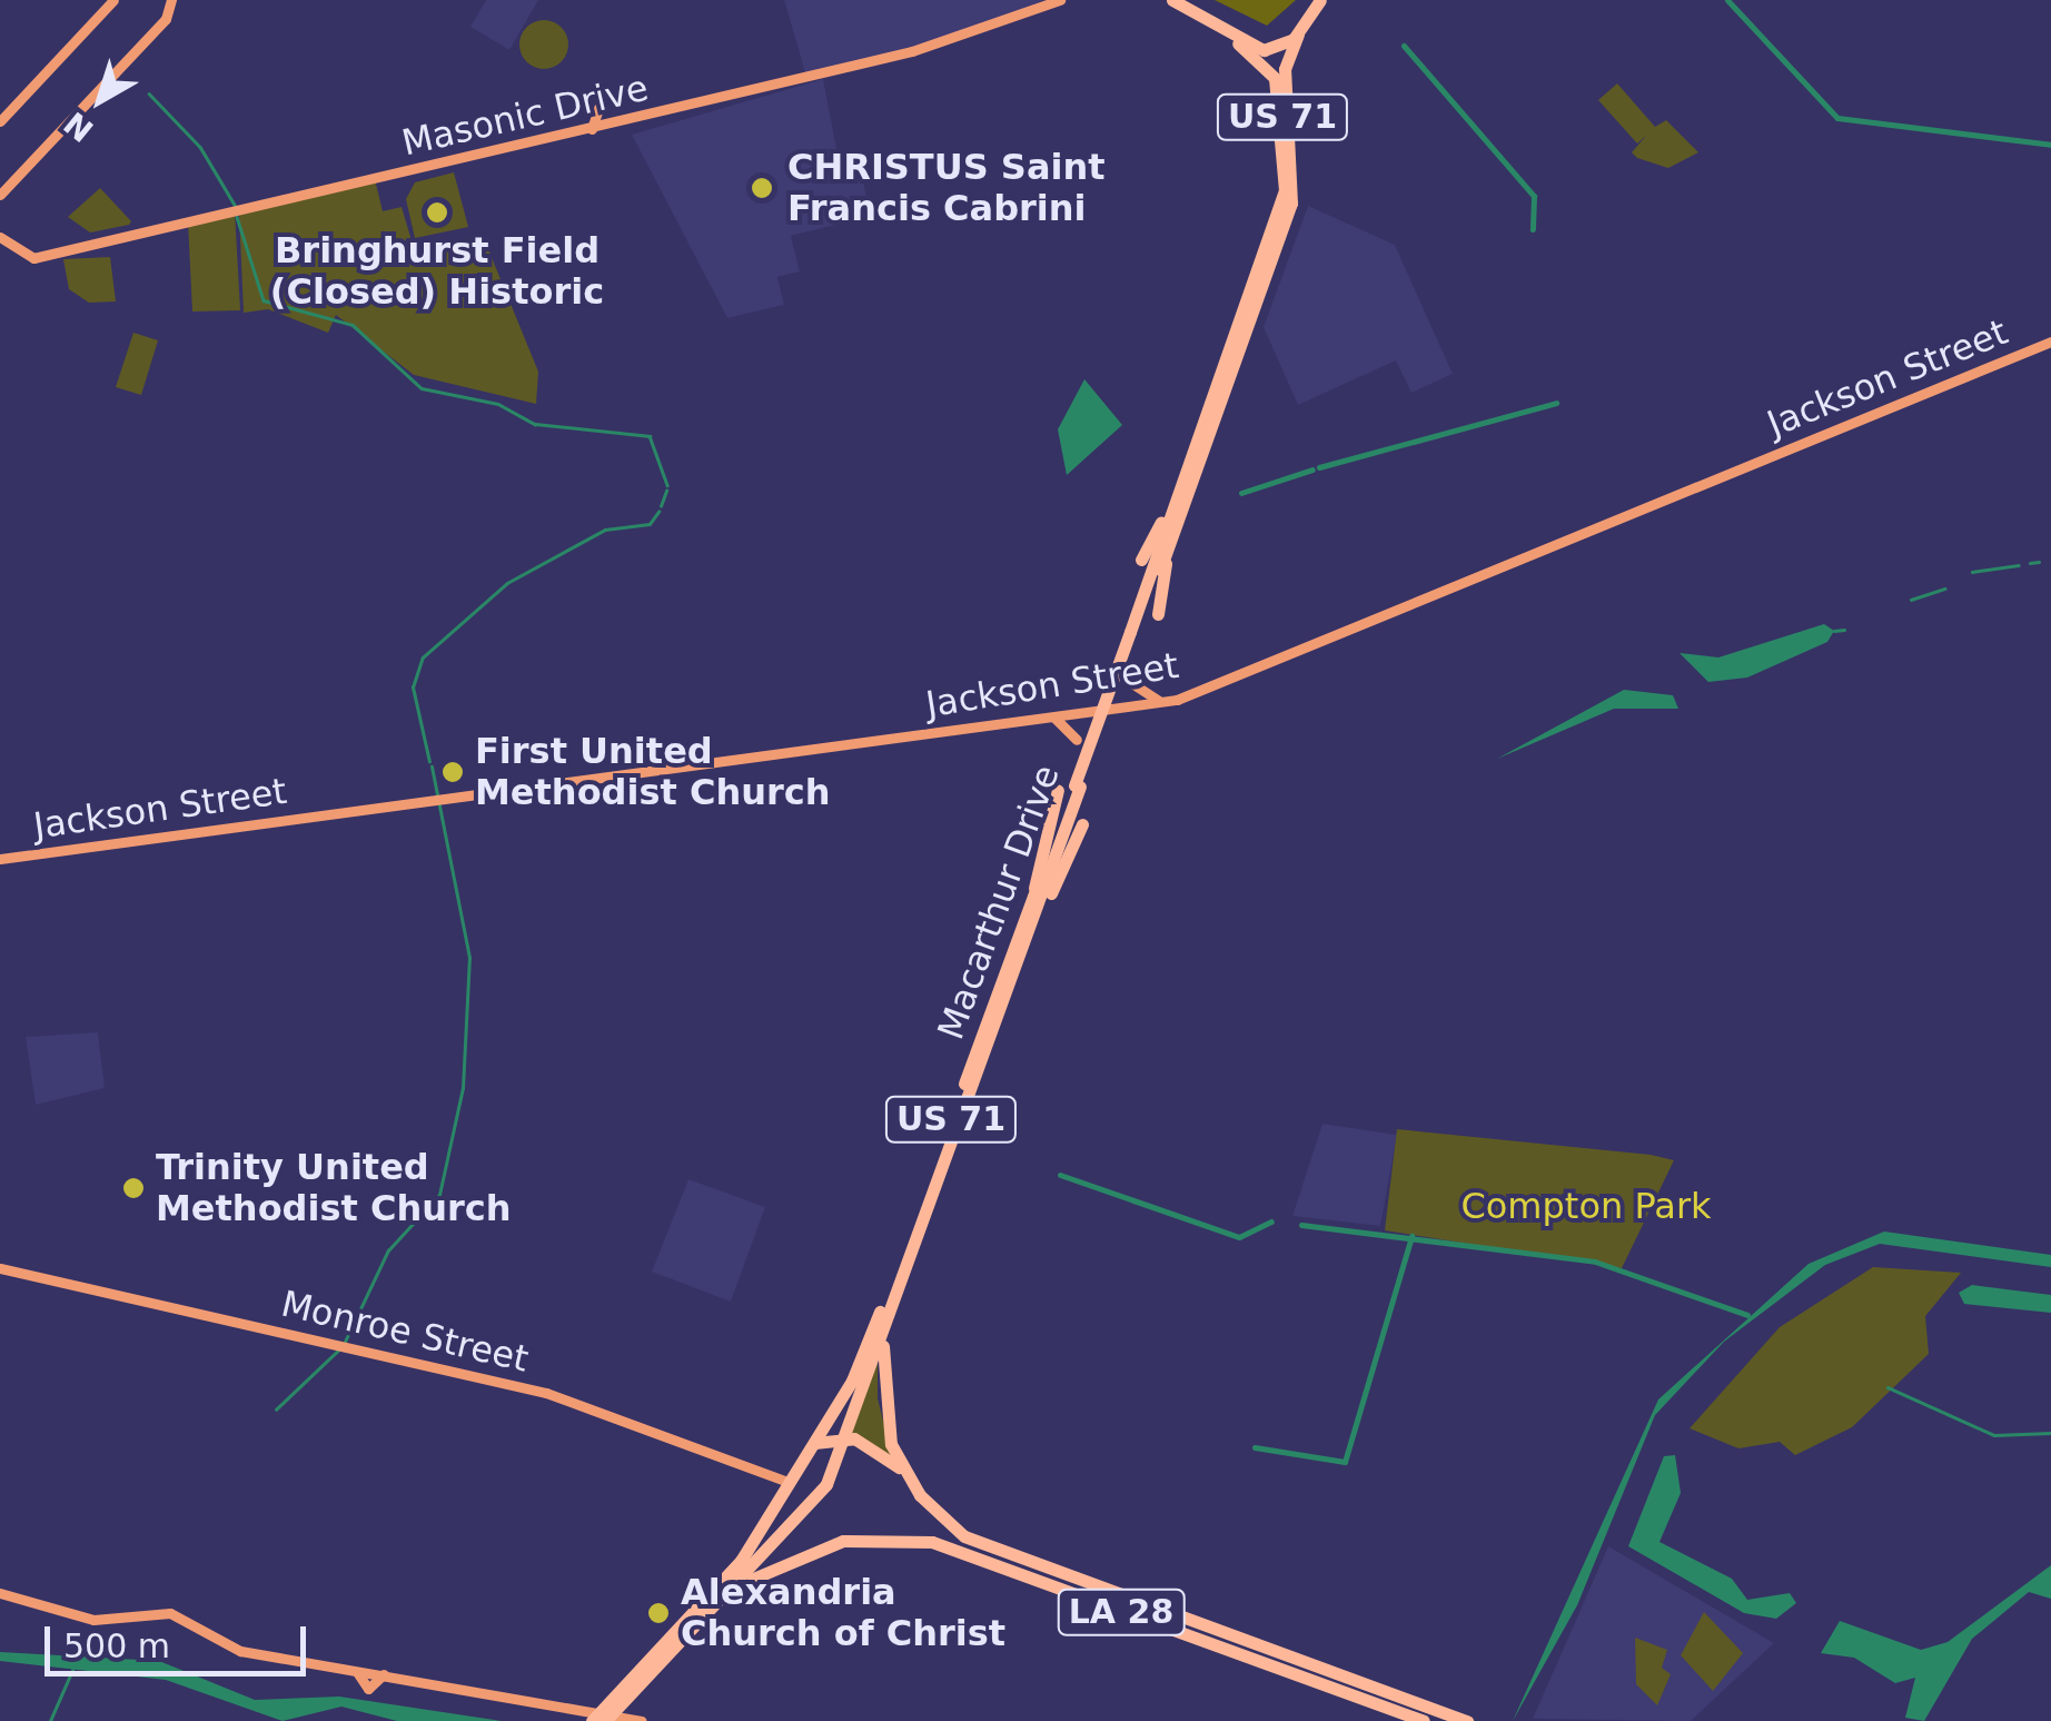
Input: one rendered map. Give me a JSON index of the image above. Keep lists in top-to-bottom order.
{
  "streets": {
    "highway": ["US 71", "Macarthur Drive", "LA 28"],
    "main road": ["Masonic Drive", "Jackson Street", "Monroe Street"]
  },
  "crossings": [
    ["US 71", "Macarthur Drive"],
    ["Macarthur Drive", "Monroe Street"],
    ["Macarthur Drive", "LA 28"]
  ],
  "parks": ["Compton Park"],
  "places": [
    "CHRISTUS Saint Francis Cabrini",
    "Bringhurst Field (Closed) Historic",
    "First United Methodist Church",
    "Trinity United Methodist Church",
    "Alexandria Church of Christ"
  ],
  "scale_bar": "500 m",
  "north": "bottom left"
}
